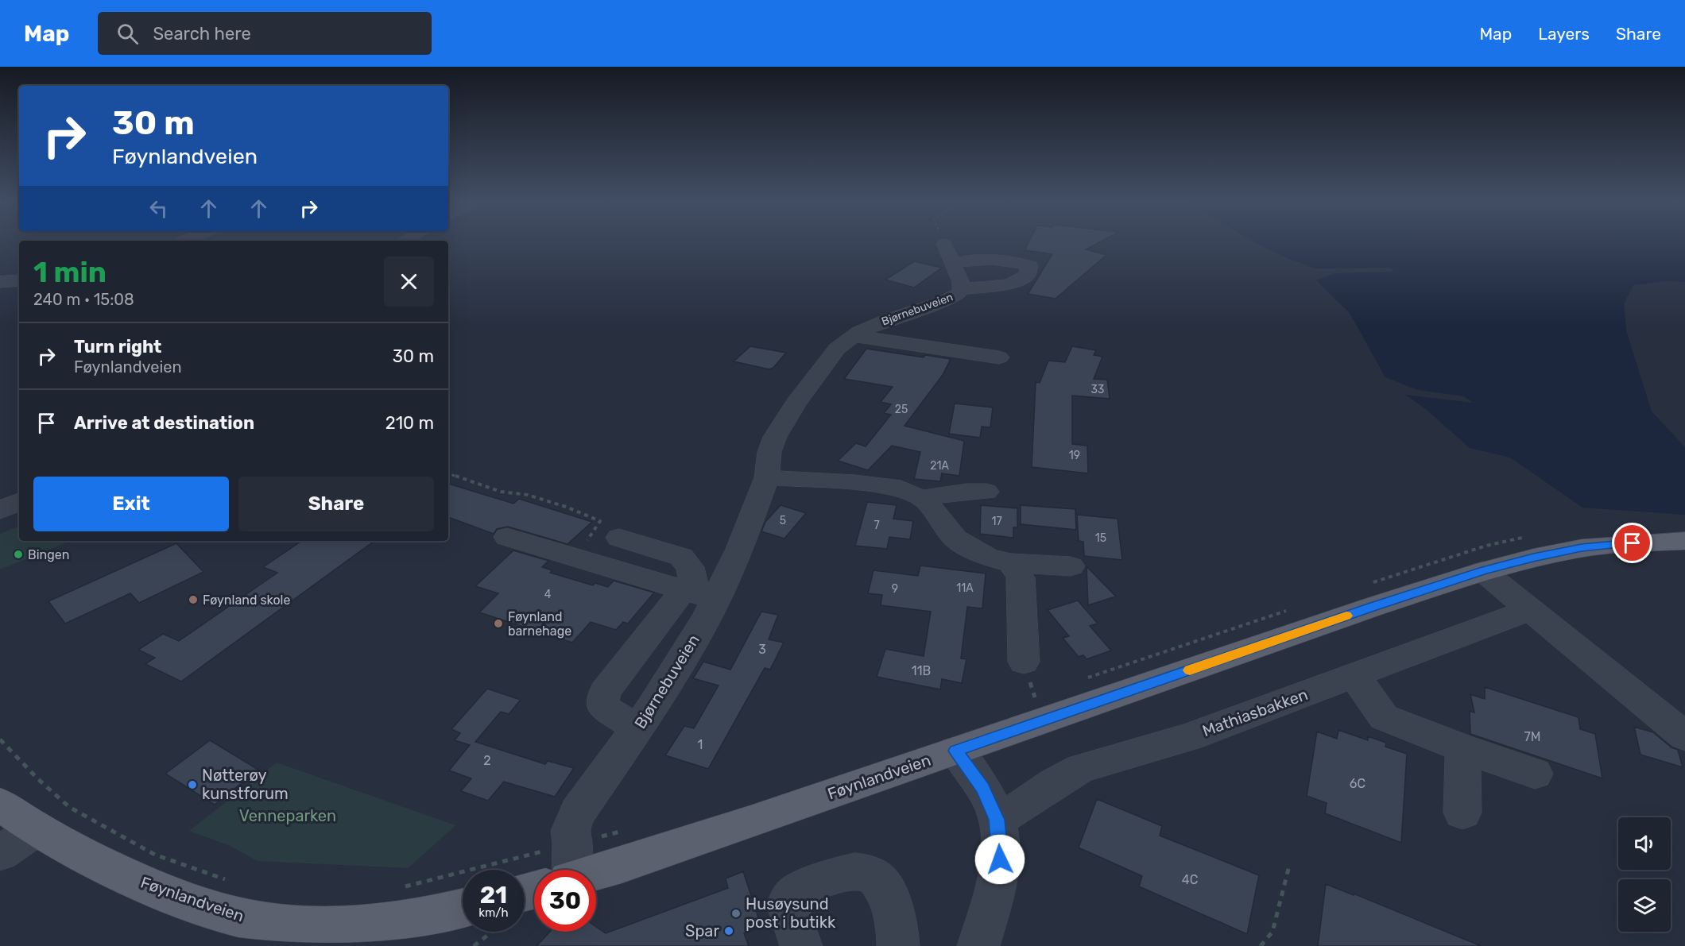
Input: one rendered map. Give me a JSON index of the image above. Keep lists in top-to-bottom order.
{
  "streets": {
    "main road": ["Føynlandveien"],
    "street": ["Bjørnebuveien", "Mathiasbakken"]
  },
  "parks": ["Venneparken"],
  "places": [
    "Bingen",
    "Føynland skole",
    "Føynland barnehage",
    "Nøtterøy kunstforum",
    "Husøysund post i butikk",
    "Spar"
  ],
  "house_numbers": [
    "33",
    "25",
    "19",
    "21A",
    "5",
    "17",
    "7",
    "15",
    "11A",
    "9",
    "4",
    "3",
    "11B",
    "7M",
    "1",
    "2",
    "6C",
    "4C"
  ],
  "page": {
    "header": "Map",
    "search": "Search here",
    "nav": ["Map", "Layers", "Share"],
    "turn": ["30 m", "Føynlandveien"],
    "heading": ["1 min", "240 m · 15:08"],
    "list": [
      {
        "name": "Turn right",
        "note": "Føynlandveien",
        "value": "30 m"
      },
      {
        "name": "Arrive at destination",
        "value": "210 m"
      }
    ],
    "buttons": ["Exit", "Share"],
    "speed": "21 km/h",
    "limit": "30"
  }
}
